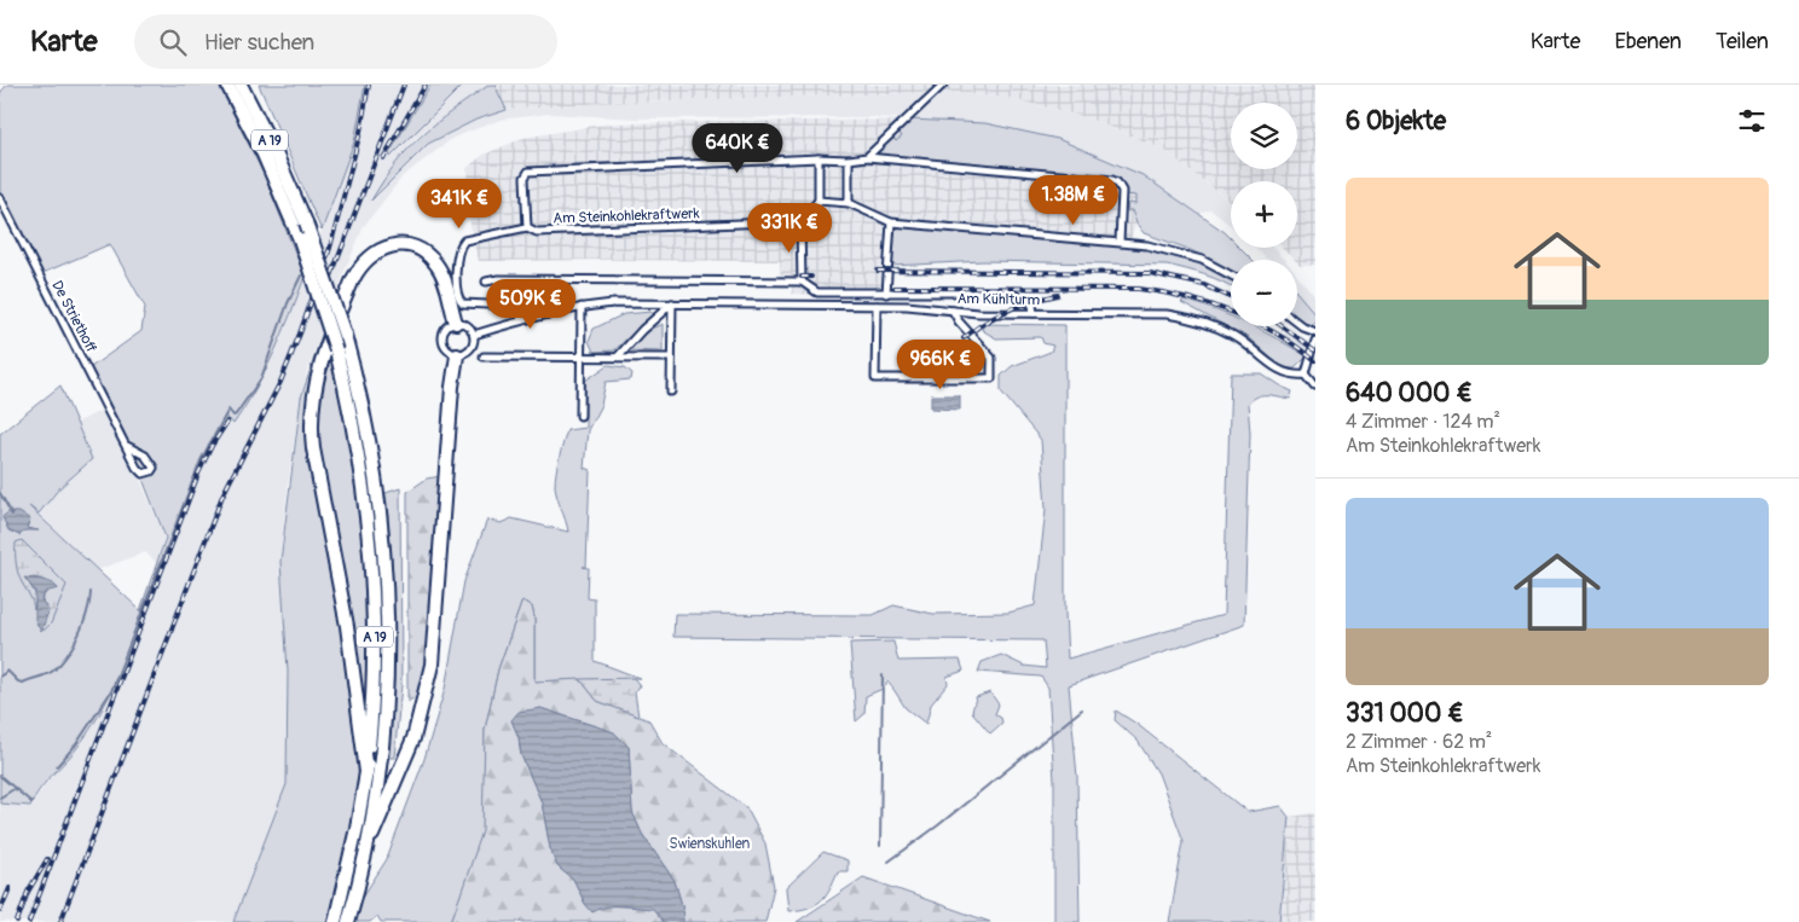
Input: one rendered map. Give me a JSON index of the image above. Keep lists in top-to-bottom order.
{
  "streets": {
    "highway": ["A 19"],
    "street": ["Am Steinkohlekraftwerk", "Am Kühlturm", "De Striethoff"]
  },
  "crossings": [
    ["Am Steinkohlekraftwerk", "Am Kühlturm"]
  ],
  "parks": ["Swienskuhlen"],
  "page": {
    "header": "Karte",
    "search": "Hier suchen",
    "nav": ["Karte", "Ebenen", "Teilen"],
    "heading": "6 Objekte",
    "map_buttons": ["+", "−"],
    "price": [
      "640K €",
      "1.38M €",
      "341K €",
      "331K €",
      "509K €",
      "966K €"
    ],
    "list": [
      {
        "name": "640 000 €",
        "note": "4 Zimmer · 124 m² · Am Steinkohlekraftwerk"
      },
      {
        "name": "331 000 €",
        "note": "2 Zimmer · 62 m² · Am Steinkohlekraftwerk"
      }
    ]
  }
}
